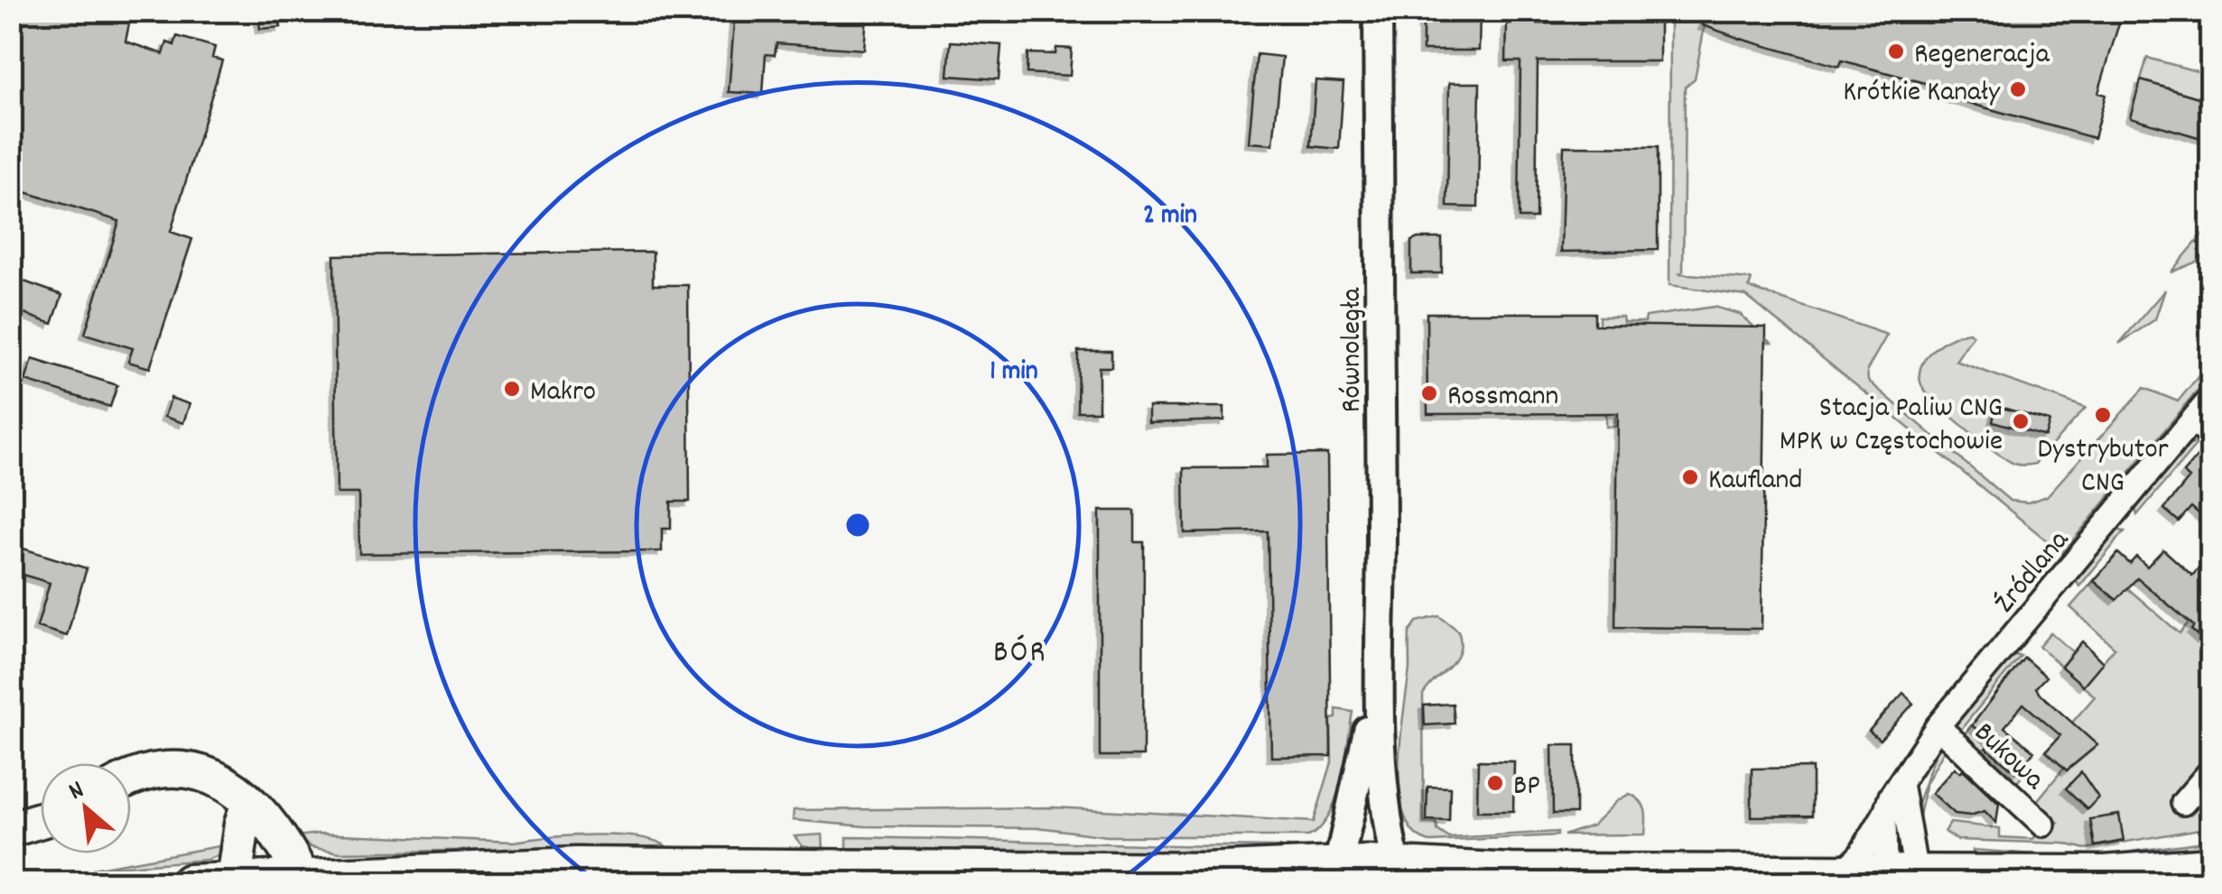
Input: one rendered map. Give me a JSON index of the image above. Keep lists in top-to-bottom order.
{
  "streets": {
    "street": ["Równoległa", "Źródlana", "Bukowa"]
  },
  "crossings": [
    ["Źródlana", "Bukowa"]
  ],
  "districts": ["BÓR"],
  "places": [
    "Regeneracja",
    "Krótkie Kanały",
    "Makro",
    "Rossmann",
    "Dystrybutor CNG",
    "Stacja Paliw CNG MPK w Częstochowie",
    "Kaufland",
    "BP"
  ],
  "north": "top left",
  "rings": ["2 min", "1 min"]
}
